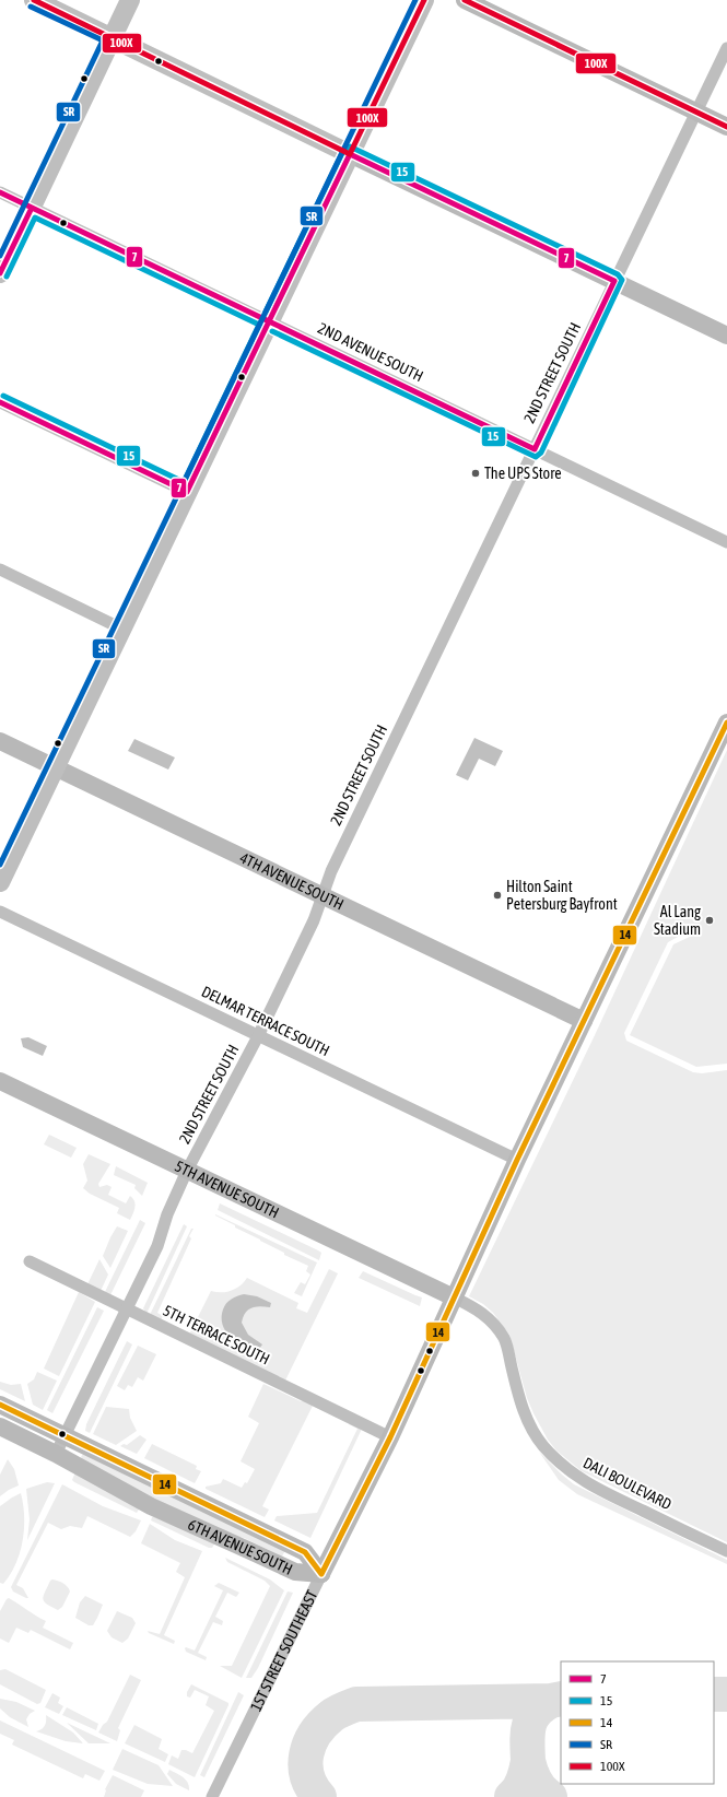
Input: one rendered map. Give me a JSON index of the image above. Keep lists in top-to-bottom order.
{
  "streets": {
    "street": [
      "2ND AVENUE SOUTH",
      "2ND STREET SOUTH",
      "4TH AVENUE SOUTH",
      "DELMAR TERRACE SOUTH",
      "5TH AVENUE SOUTH",
      "5TH TERRACE SOUTH",
      "DALI BOULEVARD",
      "6TH AVENUE SOUTH",
      "1ST STREET SOUTHEAST"
    ]
  },
  "crossings": [
    ["2ND AVENUE SOUTH", "2ND STREET SOUTH"],
    ["2ND STREET SOUTH", "4TH AVENUE SOUTH"],
    ["2ND STREET SOUTH", "DELMAR TERRACE SOUTH"],
    ["2ND STREET SOUTH", "5TH AVENUE SOUTH"],
    ["2ND STREET SOUTH", "5TH TERRACE SOUTH"],
    ["2ND STREET SOUTH", "6TH AVENUE SOUTH"],
    ["4TH AVENUE SOUTH", "1ST STREET SOUTHEAST"],
    ["DELMAR TERRACE SOUTH", "1ST STREET SOUTHEAST"],
    ["5TH AVENUE SOUTH", "DALI BOULEVARD"],
    ["5TH AVENUE SOUTH", "1ST STREET SOUTHEAST"],
    ["5TH TERRACE SOUTH", "1ST STREET SOUTHEAST"],
    ["DALI BOULEVARD", "1ST STREET SOUTHEAST"],
    ["6TH AVENUE SOUTH", "1ST STREET SOUTHEAST"]
  ],
  "places": ["The UPS Store", "Hilton Saint Petersburg Bayfront", "Al Lang Stadium"],
  "lines": [
    "transit line SR",
    "transit line 100X",
    "transit line 15",
    "transit line 7",
    "transit line 14"
  ],
  "legend": [
    "7",
    "15",
    "14",
    "SR",
    "100X"
  ]
}
